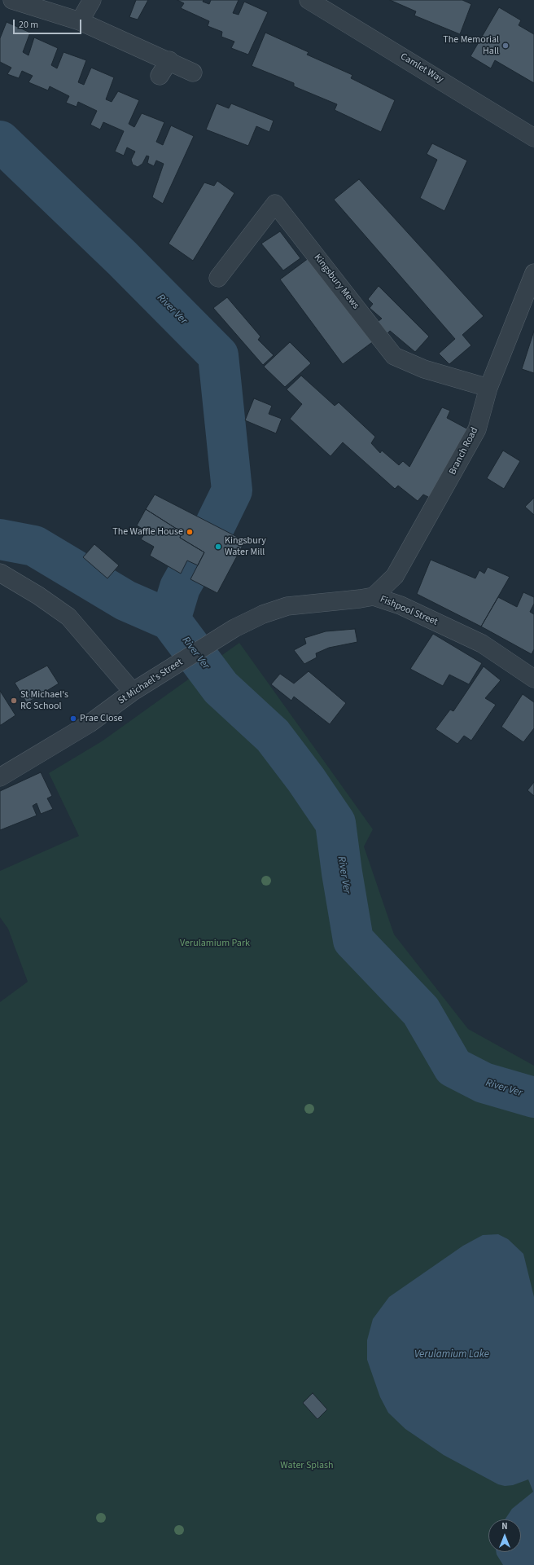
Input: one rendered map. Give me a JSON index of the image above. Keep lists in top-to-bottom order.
{
  "streets": {
    "street": [
      "Camlet Way",
      "Kingsbury Mews",
      "Branch Road",
      "Fishpool Street",
      "St Michael's Street"
    ]
  },
  "crossings": [
    ["Kingsbury Mews", "Branch Road"],
    ["Branch Road", "Fishpool Street"],
    ["Fishpool Street", "St Michael's Street"]
  ],
  "water": ["River Ver", "Verulamium Lake"],
  "parks": ["Verulamium Park", "Water Splash"],
  "places": [
    "The Memorial Hall",
    "The Waffle House",
    "Kingsbury Water Mill",
    "St Michael's RC School",
    "Prae Close"
  ],
  "scale_bar": "20 m",
  "north": "top"
}
